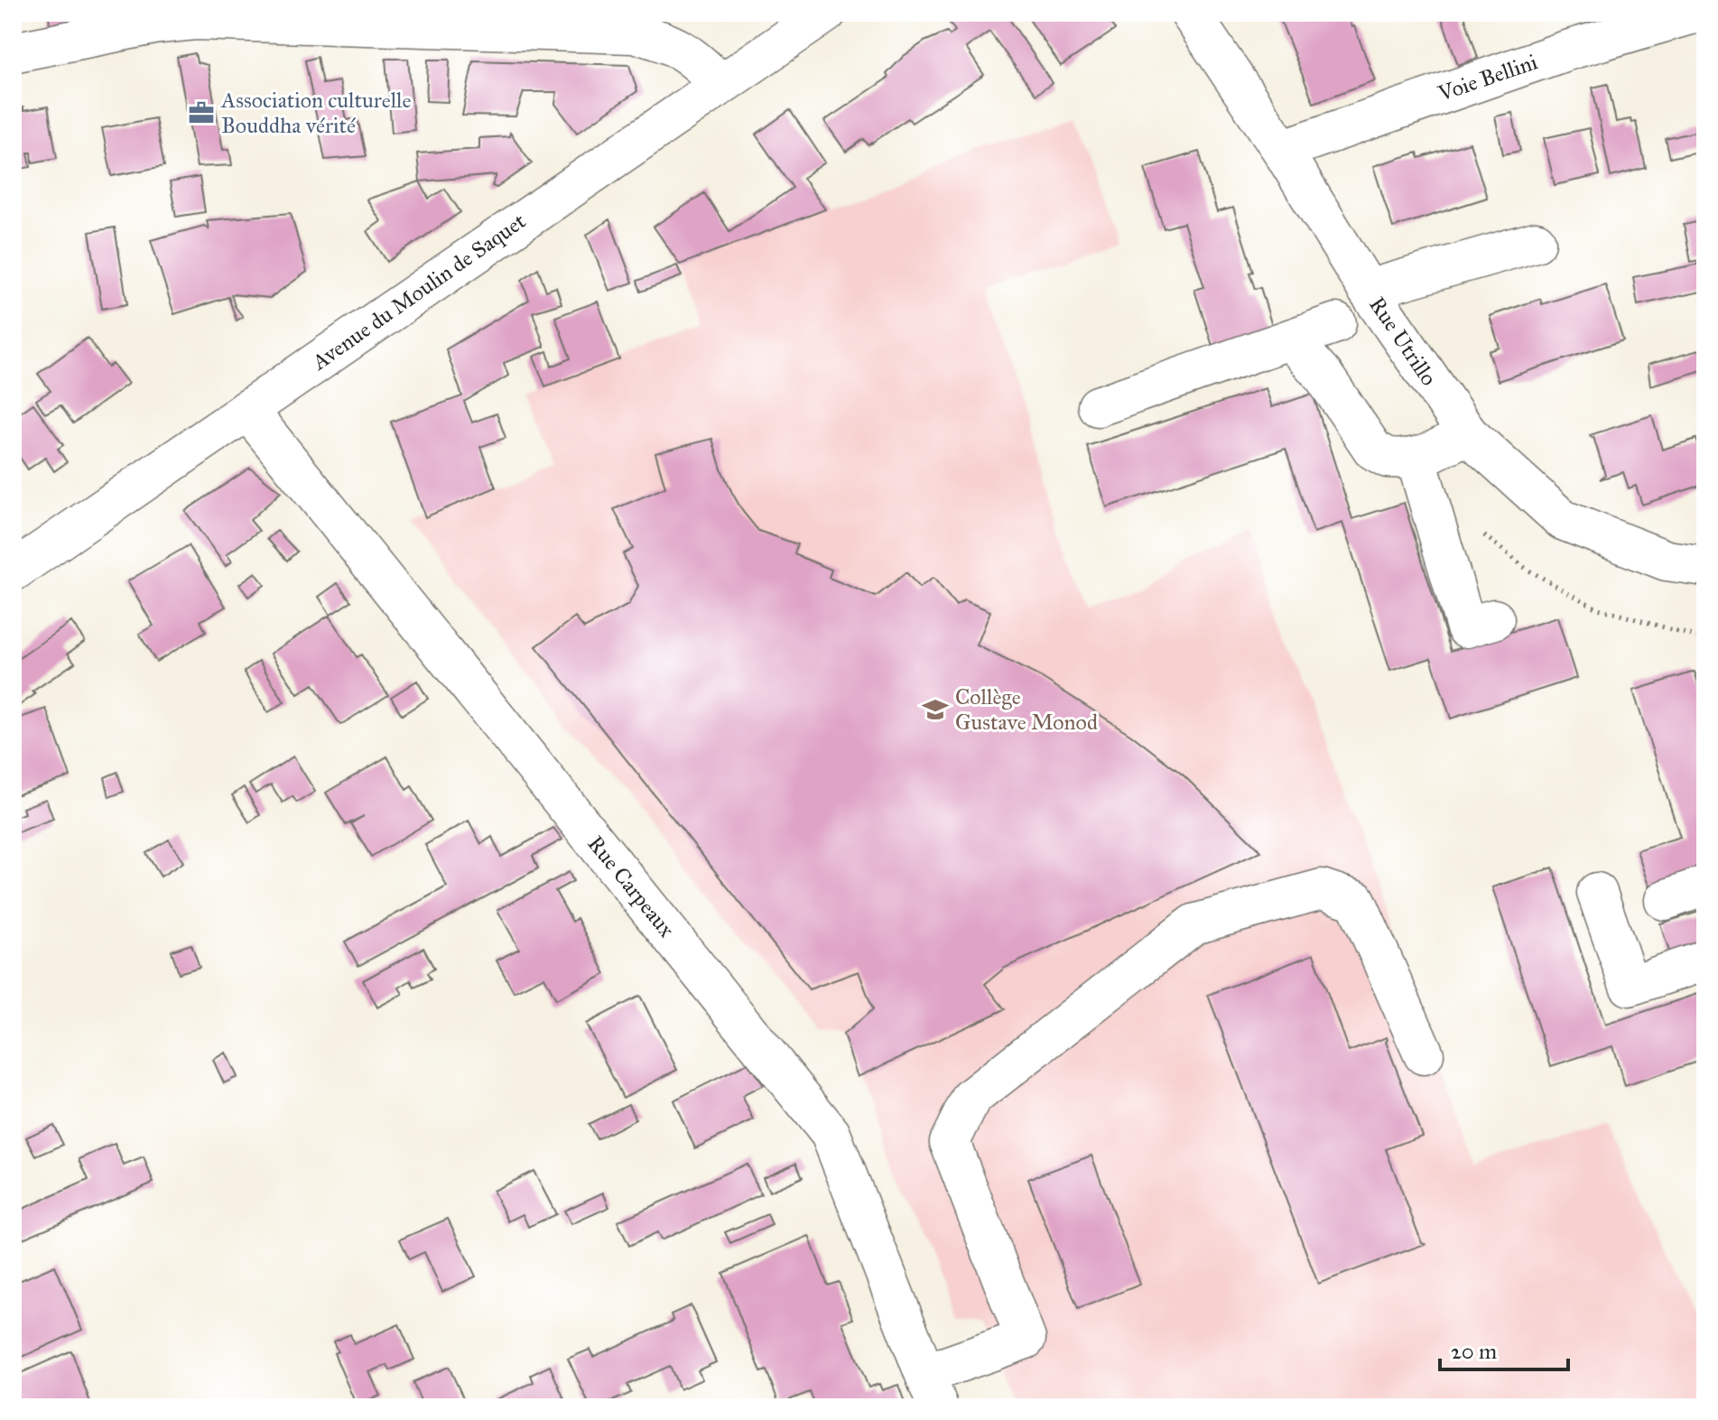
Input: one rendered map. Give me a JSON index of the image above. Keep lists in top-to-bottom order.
{
  "streets": {
    "street": [
      "Voie Bellini",
      "Avenue du Moulin de Saquet",
      "Rue Utrillo",
      "Rue Carpeaux"
    ]
  },
  "crossings": [
    ["Voie Bellini", "Rue Utrillo"],
    ["Avenue du Moulin de Saquet", "Rue Carpeaux"]
  ],
  "places": {
    "office": ["Association culturelle Bouddha vérité"],
    "school or university": ["Collège Gustave Monod"]
  },
  "scale_bar": "20 m"
}
